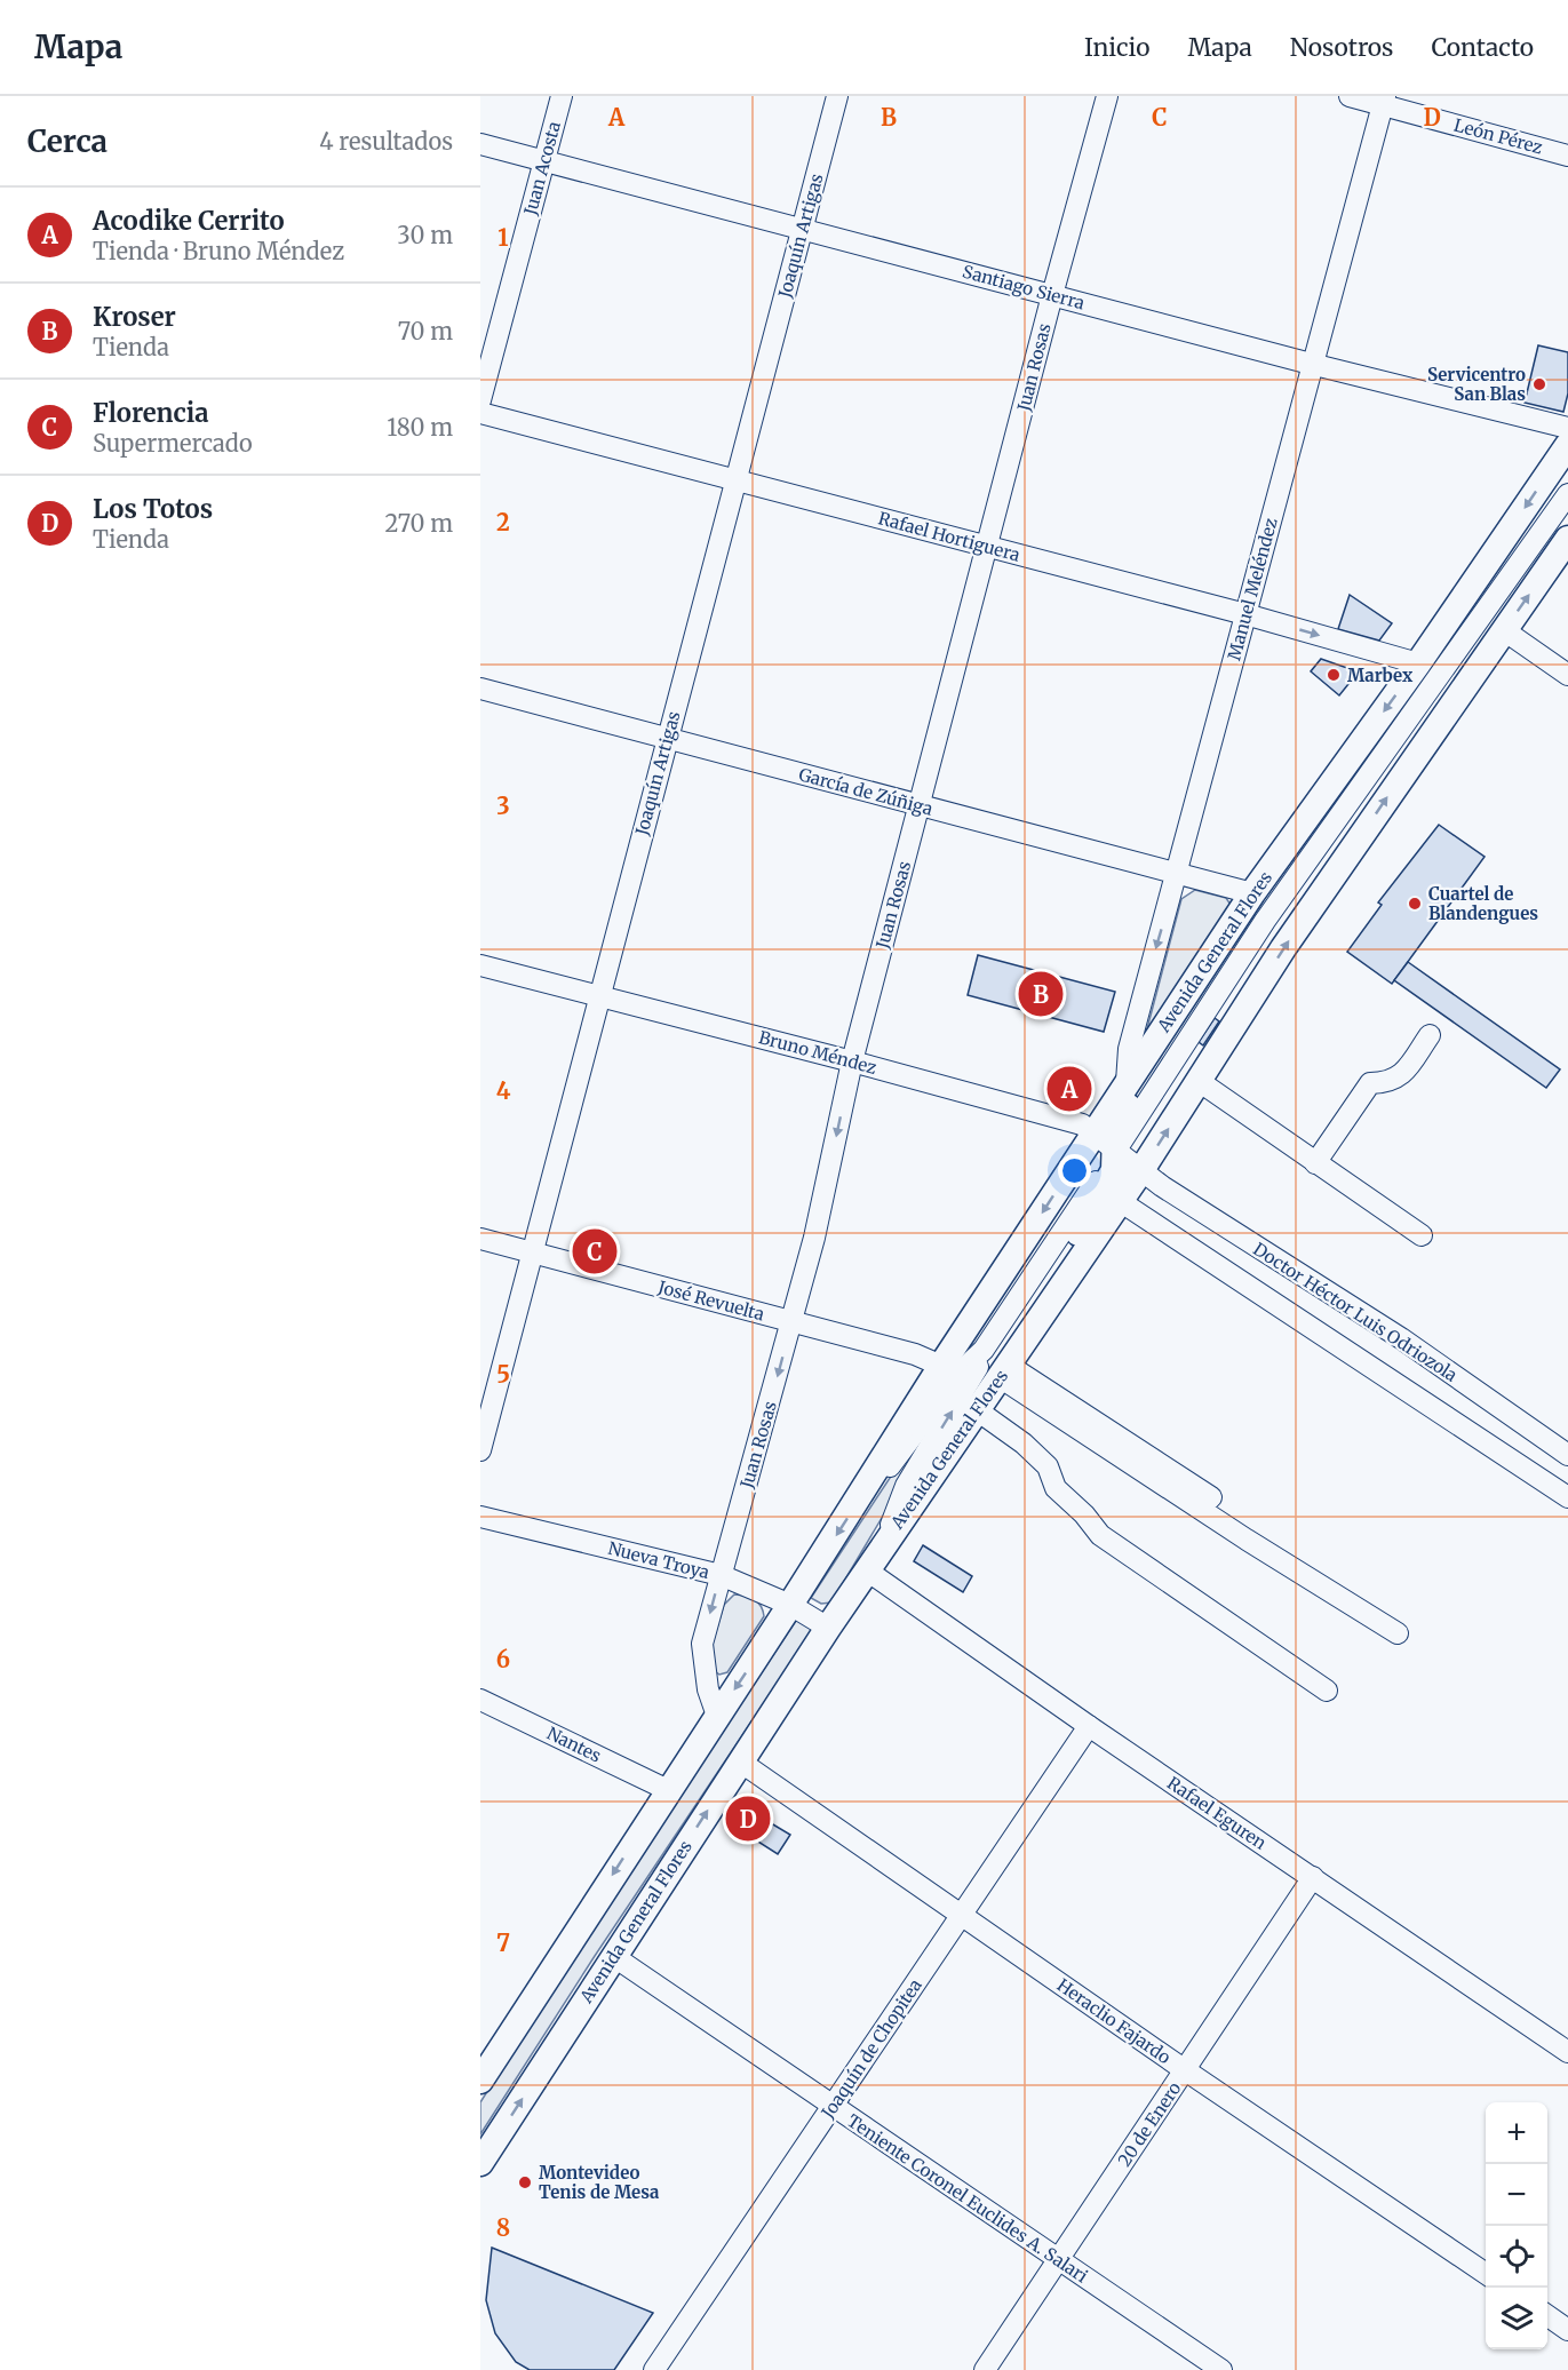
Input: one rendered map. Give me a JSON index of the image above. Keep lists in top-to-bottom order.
{
  "streets": {
    "main road": ["Avenida General Flores"],
    "street": [
      "León Pérez",
      "Juan Acosta",
      "Joaquín Artigas",
      "Santiago Sierra",
      "Juan Rosas",
      "Rafael Hortiguera",
      "Manuel Meléndez",
      "García de Zúñiga",
      "Bruno Méndez",
      "José Revuelta",
      "Doctor Héctor Luis Odriozola",
      "Nueva Troya",
      "Nantes",
      "Rafael Eguren",
      "Heraclio Fajardo",
      "Joaquín de Chopitea",
      "20 de Enero",
      "Teniente Coronel Euclides A. Salari"
    ]
  },
  "crossings": [
    ["León Pérez", "Manuel Meléndez"],
    ["Juan Acosta", "Santiago Sierra"],
    ["Joaquín Artigas", "Santiago Sierra"],
    ["Joaquín Artigas", "Rafael Hortiguera"],
    ["Joaquín Artigas", "García de Zúñiga"],
    ["Joaquín Artigas", "Bruno Méndez"],
    ["Joaquín Artigas", "José Revuelta"],
    ["Santiago Sierra", "Juan Rosas"],
    ["Santiago Sierra", "Manuel Meléndez"],
    ["Juan Rosas", "Rafael Hortiguera"],
    ["Juan Rosas", "García de Zúñiga"],
    ["Juan Rosas", "Avenida General Flores"],
    ["Juan Rosas", "Bruno Méndez"],
    ["Juan Rosas", "José Revuelta"],
    ["Juan Rosas", "Nueva Troya"],
    ["Rafael Hortiguera", "Manuel Meléndez"],
    ["Rafael Hortiguera", "Avenida General Flores"],
    ["Manuel Meléndez", "García de Zúñiga"],
    ["Manuel Meléndez", "Avenida General Flores"],
    ["García de Zúñiga", "Avenida General Flores"],
    ["Avenida General Flores", "Bruno Méndez"],
    ["Avenida General Flores", "José Revuelta"],
    ["Avenida General Flores", "Doctor Héctor Luis Odriozola"],
    ["Avenida General Flores", "Nueva Troya"],
    ["Avenida General Flores", "Nantes"],
    ["Avenida General Flores", "Rafael Eguren"],
    ["Avenida General Flores", "Heraclio Fajardo"],
    ["Avenida General Flores", "Teniente Coronel Euclides A. Salari"],
    ["Bruno Méndez", "Doctor Héctor Luis Odriozola"],
    ["Rafael Eguren", "Joaquín de Chopitea"],
    ["Rafael Eguren", "20 de Enero"],
    ["Heraclio Fajardo", "Joaquín de Chopitea"],
    ["Heraclio Fajardo", "20 de Enero"],
    ["Joaquín de Chopitea", "Teniente Coronel Euclides A. Salari"],
    ["20 de Enero", "Teniente Coronel Euclides A. Salari"]
  ],
  "one_way": ["Juan Rosas"],
  "places": [
    "Servicentro San Blas",
    "Marbex",
    "Cuartel de Blandengues",
    "Montevideo Tenis de Mesa"
  ],
  "page": {
    "header": "Mapa",
    "nav": [
      "Inicio",
      "Mapa",
      "Nosotros",
      "Contacto"
    ],
    "heading": ["Cerca", "4 resultados"],
    "list": [
      {
        "mark": "A",
        "name": "Acodike Cerrito",
        "note": "Tienda · Bruno Méndez",
        "value": "30 m"
      },
      {
        "mark": "B",
        "name": "Kroser",
        "note": "Tienda",
        "value": "70 m"
      },
      {
        "mark": "C",
        "name": "Florencia",
        "note": "Supermercado",
        "value": "180 m"
      },
      {
        "mark": "D",
        "name": "Los Totos",
        "note": "Tienda",
        "value": "270 m"
      }
    ],
    "pins": [
      "B",
      "A",
      "C",
      "D"
    ],
    "map_buttons": ["+", "−"]
  },
  "grid": {
    "columns": [
      "A",
      "B",
      "C",
      "D"
    ],
    "rows": [
      "1",
      "2",
      "3",
      "4",
      "5",
      "6",
      "7",
      "8"
    ]
  }
}
